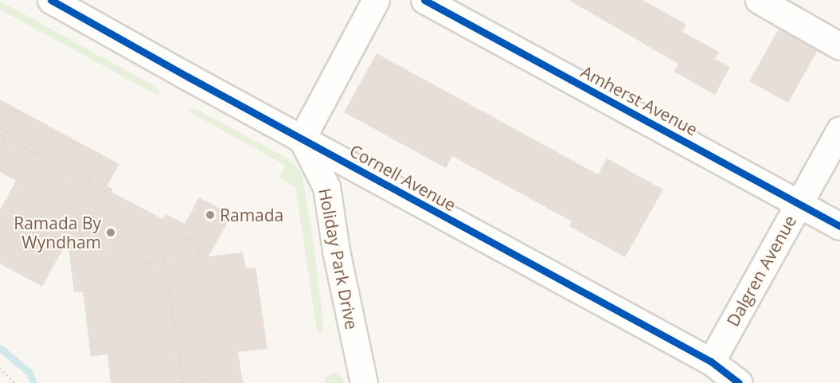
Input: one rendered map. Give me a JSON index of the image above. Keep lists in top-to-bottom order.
{
  "streets": {
    "street": [
      "Amherst Avenue",
      "Cornell Avenue",
      "Holiday Park Drive",
      "Dalgren Avenue"
    ]
  },
  "crossings": [
    ["Amherst Avenue", "Dalgren Avenue"],
    ["Cornell Avenue", "Holiday Park Drive"],
    ["Cornell Avenue", "Dalgren Avenue"]
  ],
  "places": ["Ramada", "Ramada By Wyndham"]
}
